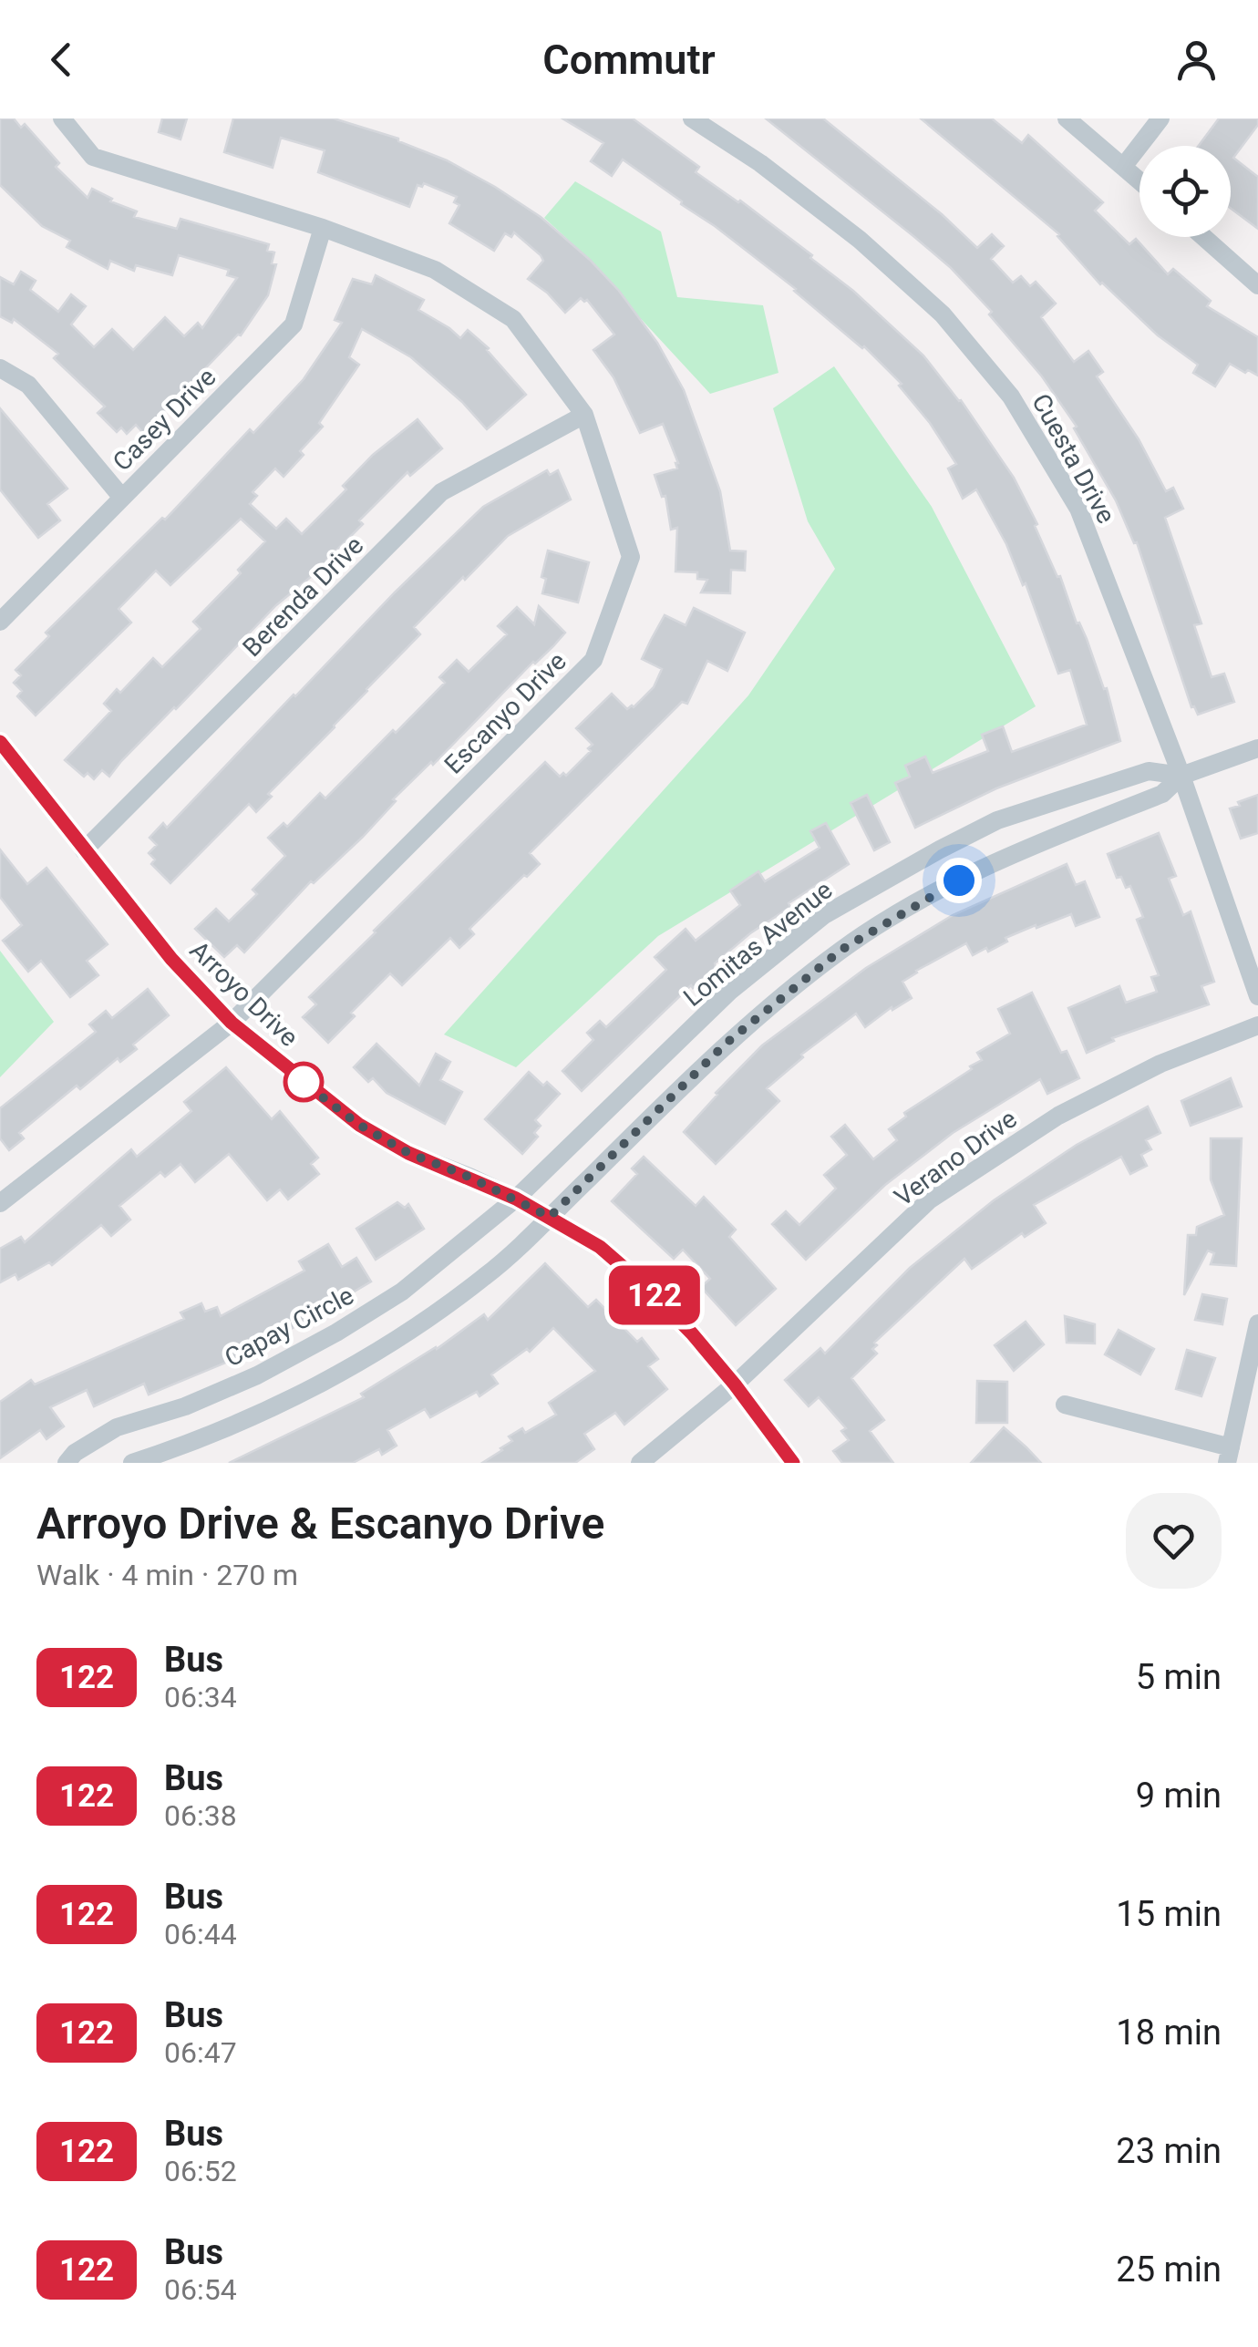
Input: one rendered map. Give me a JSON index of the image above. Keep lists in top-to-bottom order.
{
  "streets": {
    "street": [
      "Casey Drive",
      "Cuesta Drive",
      "Berenda Drive",
      "Escanyo Drive",
      "Lomitas Avenue",
      "Arroyo Drive",
      "Verano Drive",
      "Capay Circle"
    ]
  },
  "crossings": [
    ["Casey Drive", "Escanyo Drive"],
    ["Cuesta Drive", "Lomitas Avenue"],
    ["Berenda Drive", "Escanyo Drive"],
    ["Berenda Drive", "Arroyo Drive"],
    ["Escanyo Drive", "Arroyo Drive"],
    ["Lomitas Avenue", "Arroyo Drive"],
    ["Lomitas Avenue", "Capay Circle"],
    ["Arroyo Drive", "Verano Drive"],
    ["Arroyo Drive", "Capay Circle"]
  ],
  "lines": ["bus line 122"],
  "page": {
    "header": "Commutr",
    "on_map": "122",
    "heading": ["Arroyo Drive & Escanyo Drive", "Walk · 4 min · 270 m"],
    "list": [
      {
        "mark": "122",
        "name": "Bus",
        "note": "06:34",
        "value": "5 min"
      },
      {
        "mark": "122",
        "name": "Bus",
        "note": "06:38",
        "value": "9 min"
      },
      {
        "mark": "122",
        "name": "Bus",
        "note": "06:44",
        "value": "15 min"
      },
      {
        "mark": "122",
        "name": "Bus",
        "note": "06:47",
        "value": "18 min"
      },
      {
        "mark": "122",
        "name": "Bus",
        "note": "06:52",
        "value": "23 min"
      },
      {
        "mark": "122",
        "name": "Bus",
        "note": "06:54",
        "value": "25 min"
      }
    ]
  }
}
